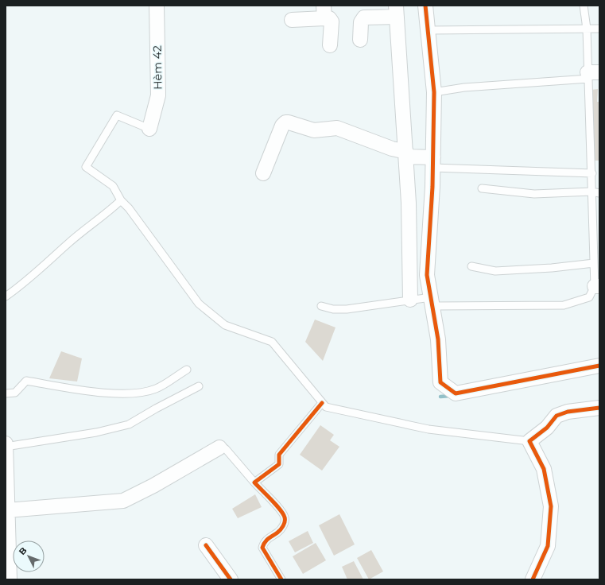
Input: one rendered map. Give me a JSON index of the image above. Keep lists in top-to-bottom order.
{
  "streets": {
    "street": ["Hèm 42"]
  },
  "north": "top left"
}
